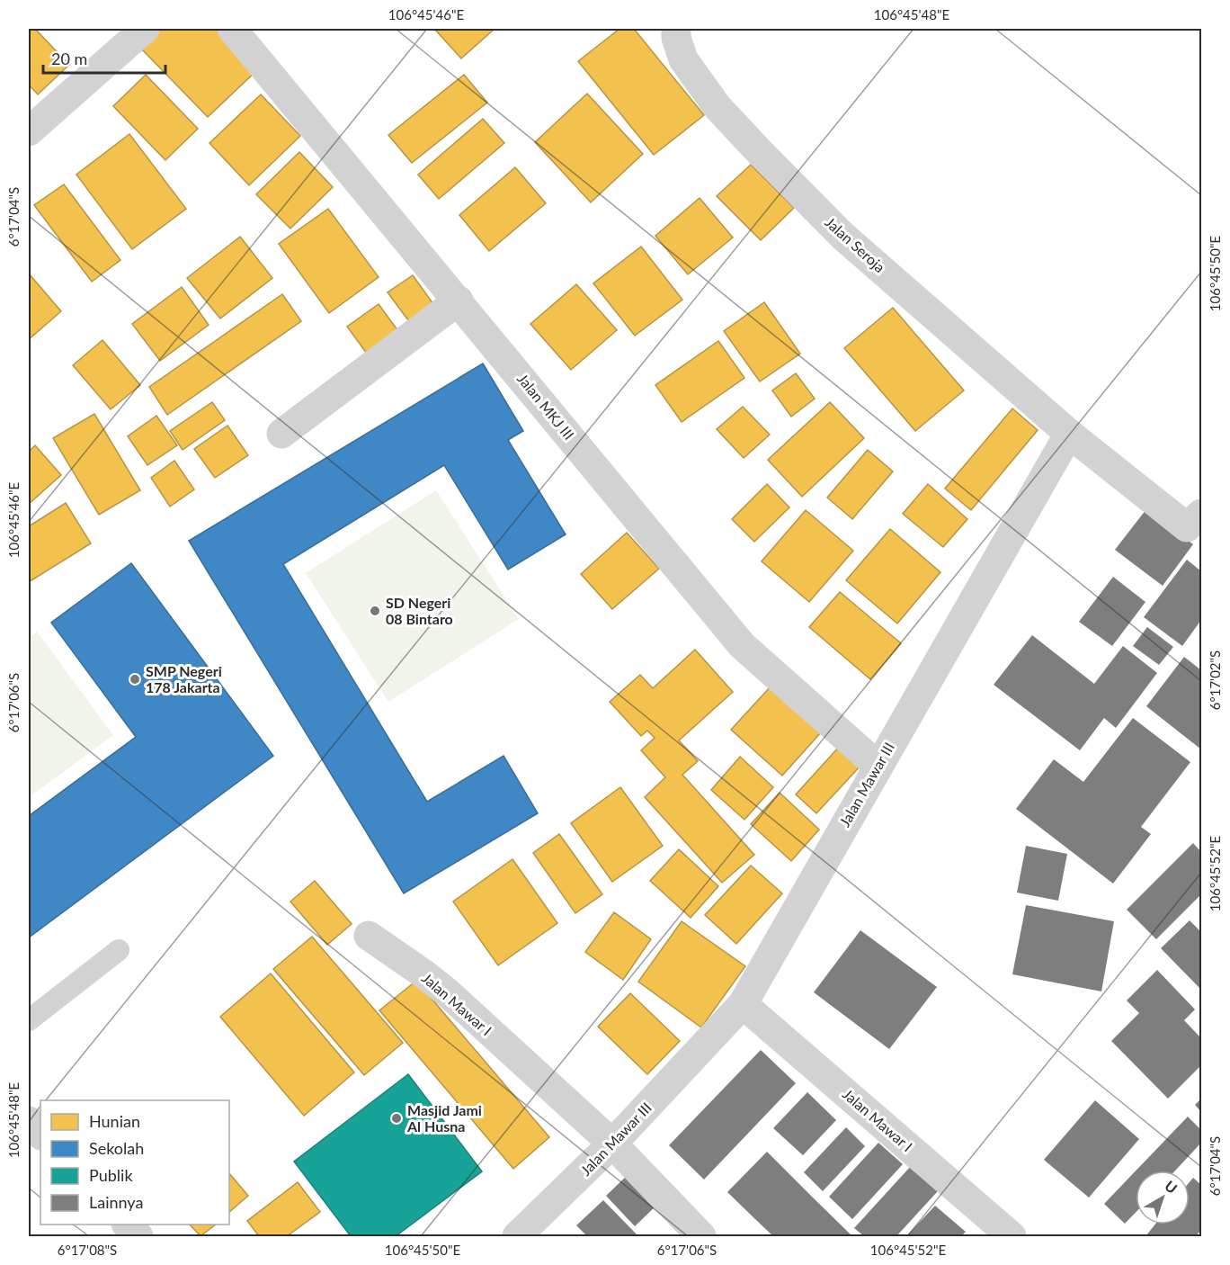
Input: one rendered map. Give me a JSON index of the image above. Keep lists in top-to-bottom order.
{
  "streets": {
    "street": [
      "Jalan Seroja",
      "Jalan MKJ III",
      "Jalan Mawar III",
      "Jalan Mawar I"
    ]
  },
  "crossings": [
    ["Jalan Seroja", "Jalan Mawar III"],
    ["Jalan MKJ III", "Jalan Mawar III"],
    ["Jalan Mawar III", "Jalan Mawar I"]
  ],
  "places": ["SD Negeri 08 Bintaro", "SMP Negeri 178 Jakarta", "Masjid Jami Al Husna"],
  "legend": [
    "Hunian",
    "Sekolah",
    "Publik",
    "Lainnya"
  ],
  "scale_bar": "20 m",
  "north": "top right",
  "coordinates": [
    "106°45'46\"E",
    "106°45'48\"E",
    "6°17'04\"S",
    "106°45'50\"E",
    "6°17'02\"S",
    "6°17'06\"S",
    "106°45'52\"E",
    "6°17'08\"S"
  ]
}
